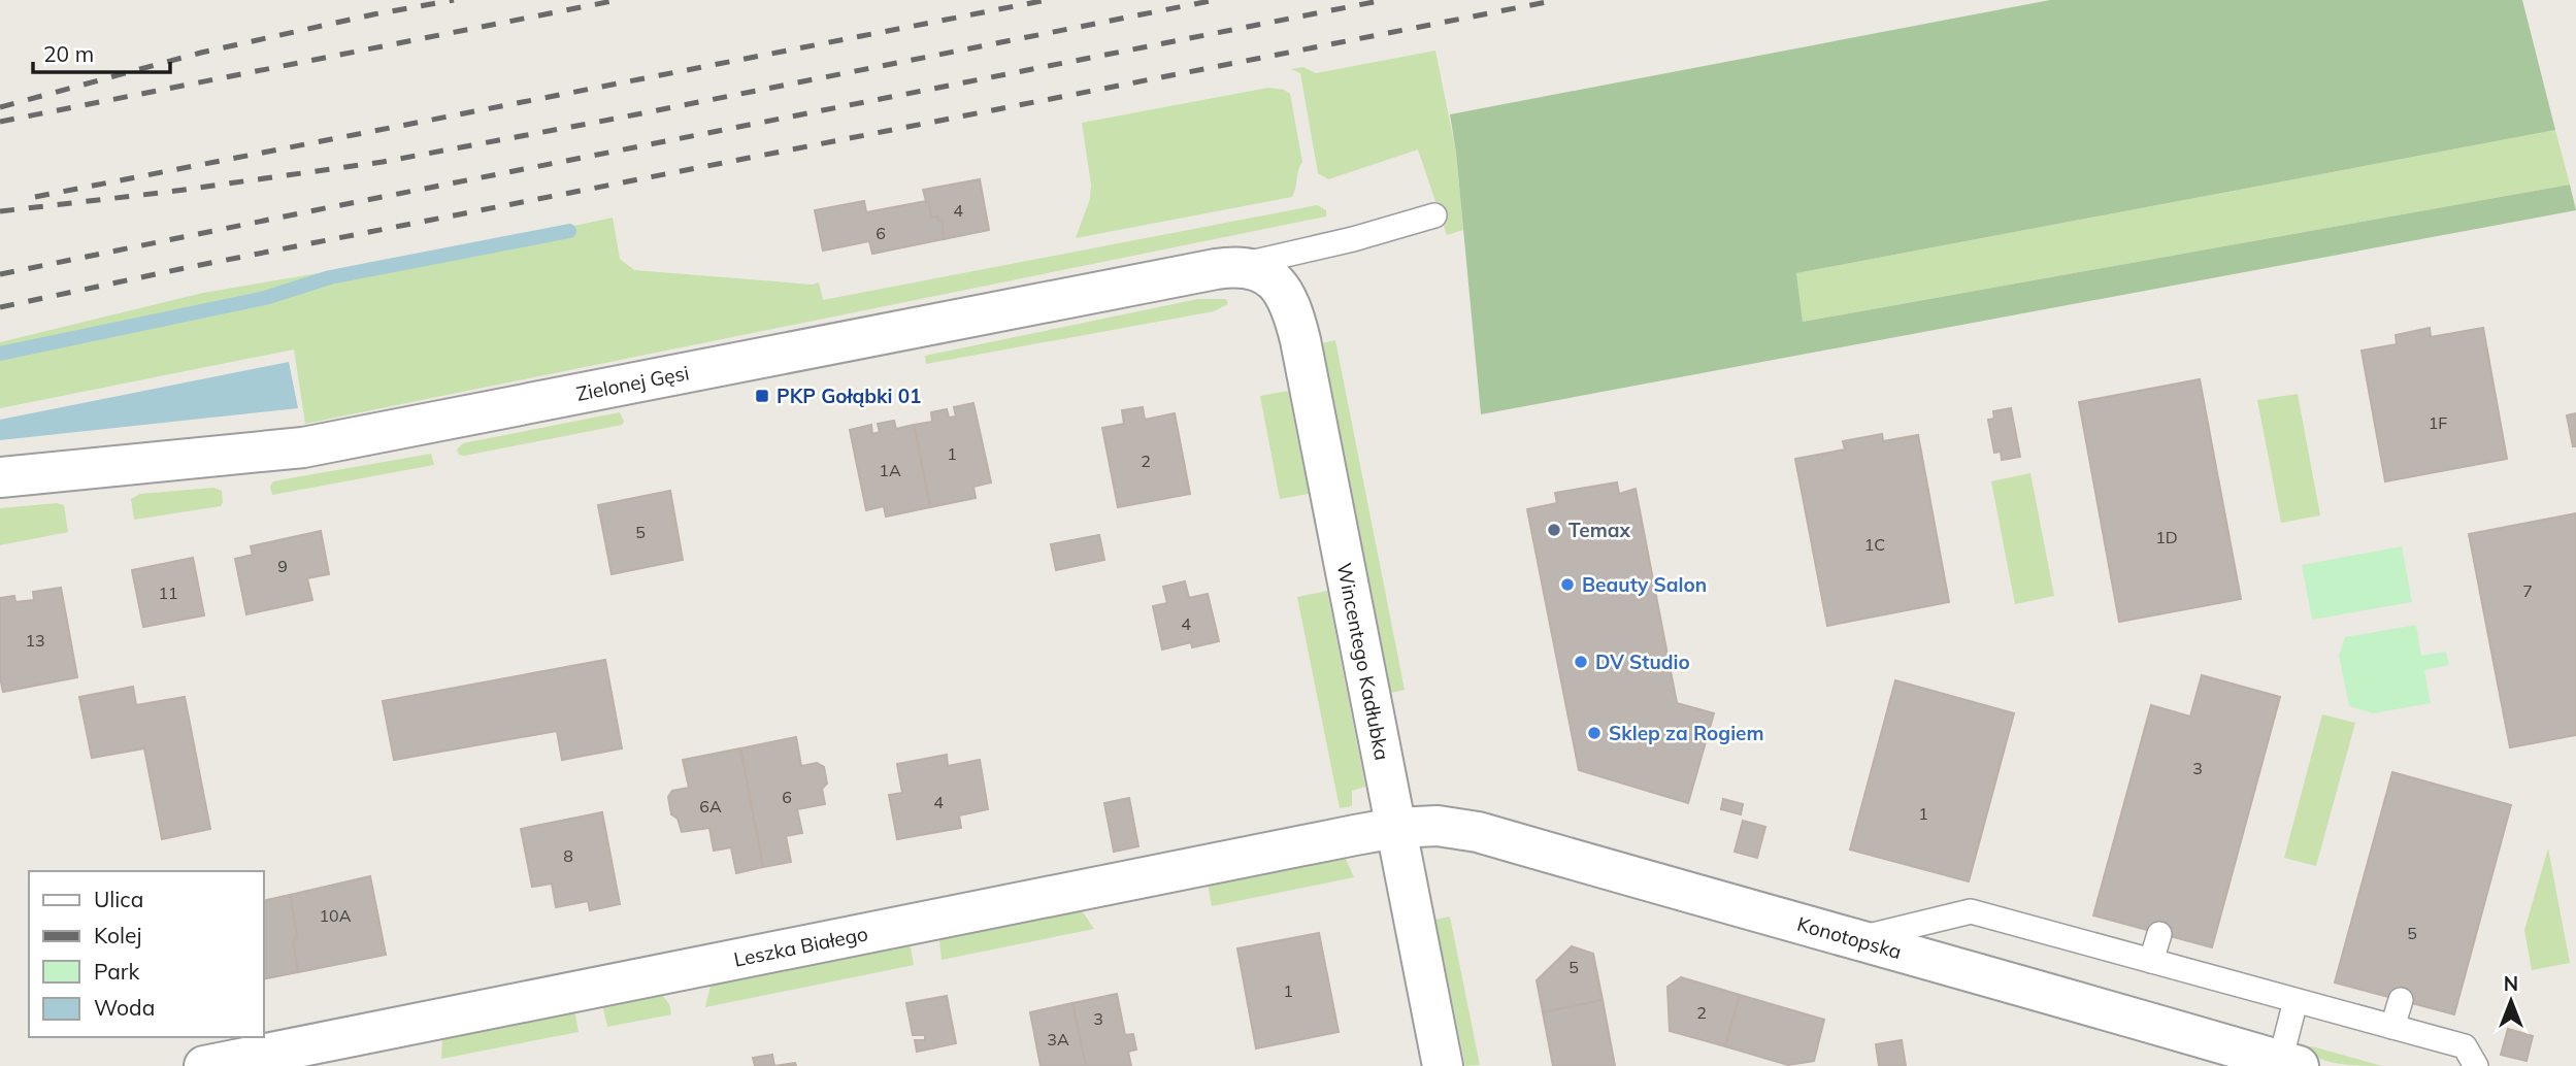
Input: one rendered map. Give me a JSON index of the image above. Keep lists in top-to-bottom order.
{
  "streets": {
    "street": [
      "Zielonej Gęsi",
      "Wincentego Kadłubka",
      "Konotopska",
      "Leszka Białego"
    ]
  },
  "crossings": [
    ["Zielonej Gęsi", "Wincentego Kadłubka"],
    ["Wincentego Kadłubka", "Konotopska"],
    ["Wincentego Kadłubka", "Leszka Białego"],
    ["Konotopska", "Leszka Białego"]
  ],
  "places": {
    "transit": ["PKP Gołąbki 01"],
    "other": [
      "Temax",
      "Beauty Salon",
      "DV Studio",
      "Sklep za Rogiem"
    ]
  },
  "house_numbers": [
    "4",
    "6",
    "1F",
    "1",
    "2",
    "1A",
    "5",
    "1D",
    "1C",
    "9",
    "7",
    "11",
    "4",
    "13",
    "3",
    "6",
    "4",
    "6A",
    "1",
    "8",
    "10A",
    "5",
    "5",
    "1",
    "2",
    "3",
    "3A"
  ],
  "legend": [
    "Ulica",
    "Kolej",
    "Park",
    "Woda"
  ],
  "scale_bar": "20 m",
  "north": "top"
}
